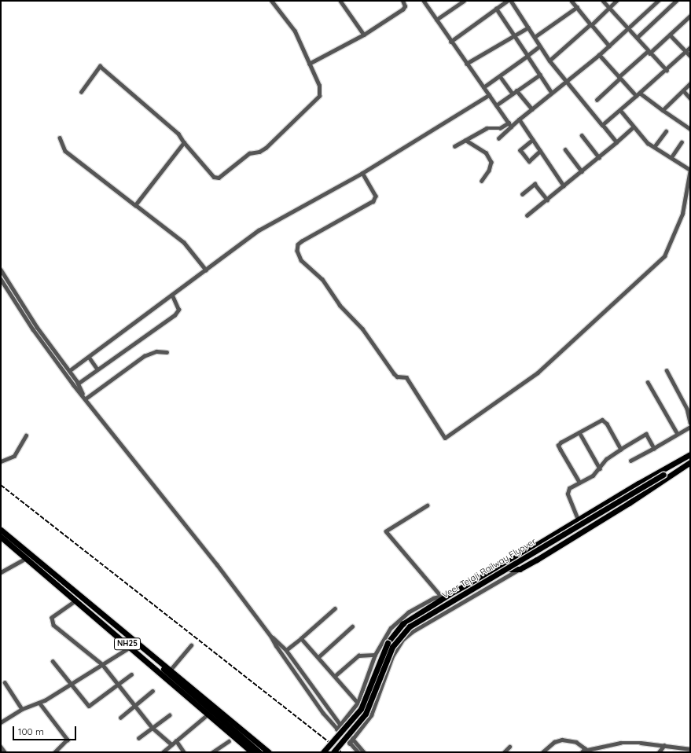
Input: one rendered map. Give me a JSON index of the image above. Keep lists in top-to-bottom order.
{
  "streets": {
    "main road": ["Veer Tejaji Railway Flyover", "NH25"]
  },
  "scale_bar": "100 m"
}
